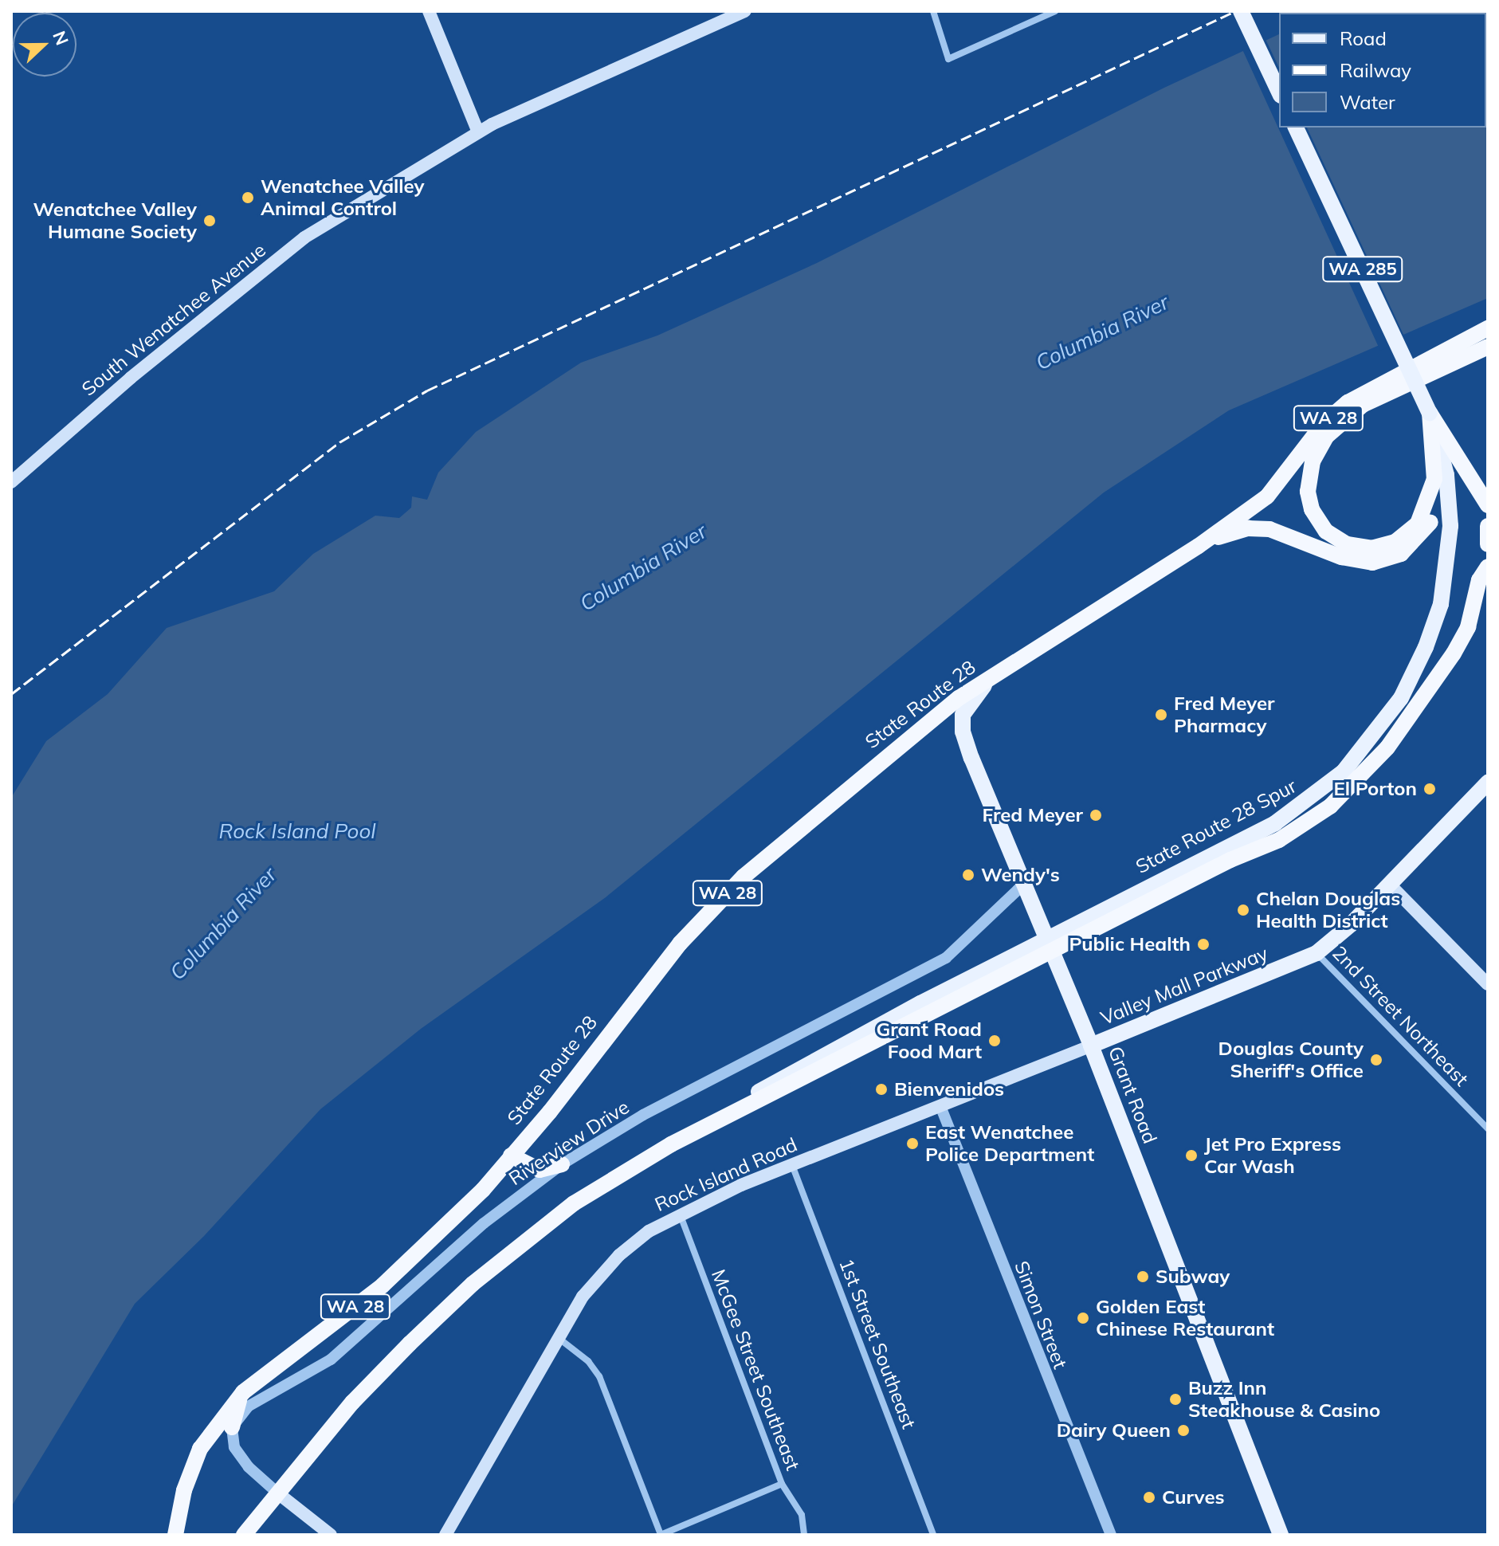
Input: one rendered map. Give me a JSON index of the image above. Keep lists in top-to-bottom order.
{
  "streets": {
    "highway": ["WA 28", "State Route 28"],
    "main road": [
      "WA 285",
      "South Wenatchee Avenue",
      "State Route 28 Spur",
      "Valley Mall Parkway",
      "Grant Road",
      "Rock Island Road"
    ],
    "street": [
      "2nd Street Northeast",
      "Riverview Drive",
      "Simon Street",
      "1st Street Southeast",
      "McGee Street Southeast"
    ]
  },
  "crossings": [
    ["WA 285", "State Route 28 Spur"],
    ["WA 28", "State Route 28"],
    ["State Route 28", "Grant Road"],
    ["State Route 28 Spur", "Grant Road"],
    ["Valley Mall Parkway", "2nd Street Northeast"],
    ["Valley Mall Parkway", "Grant Road"],
    ["Valley Mall Parkway", "Rock Island Road"],
    ["Grant Road", "Riverview Drive"],
    ["Grant Road", "Rock Island Road"],
    ["Rock Island Road", "Simon Street"],
    ["Rock Island Road", "1st Street Southeast"],
    ["Rock Island Road", "McGee Street Southeast"]
  ],
  "water": ["Columbia River", "Rock Island Pool"],
  "places": [
    "Wenatchee Valley Animal Control",
    "Wenatchee Valley Humane Society",
    "Fred Meyer Pharmacy",
    "El Porton",
    "Fred Meyer",
    "Wendy's",
    "Chelan Douglas Health District",
    "Public Health",
    "Grant Road Food Mart",
    "Douglas County Sheriff's Office",
    "Bienvenidos",
    "East Wenatchee Police Department",
    "Jet Pro Express Car Wash",
    "Subway",
    "Golden East Chinese Restaurant",
    "Buzz Inn Steakhouse & Casino",
    "Dairy Queen",
    "Curves"
  ],
  "legend": ["Road", "Railway", "Water"],
  "north": "right"
}
